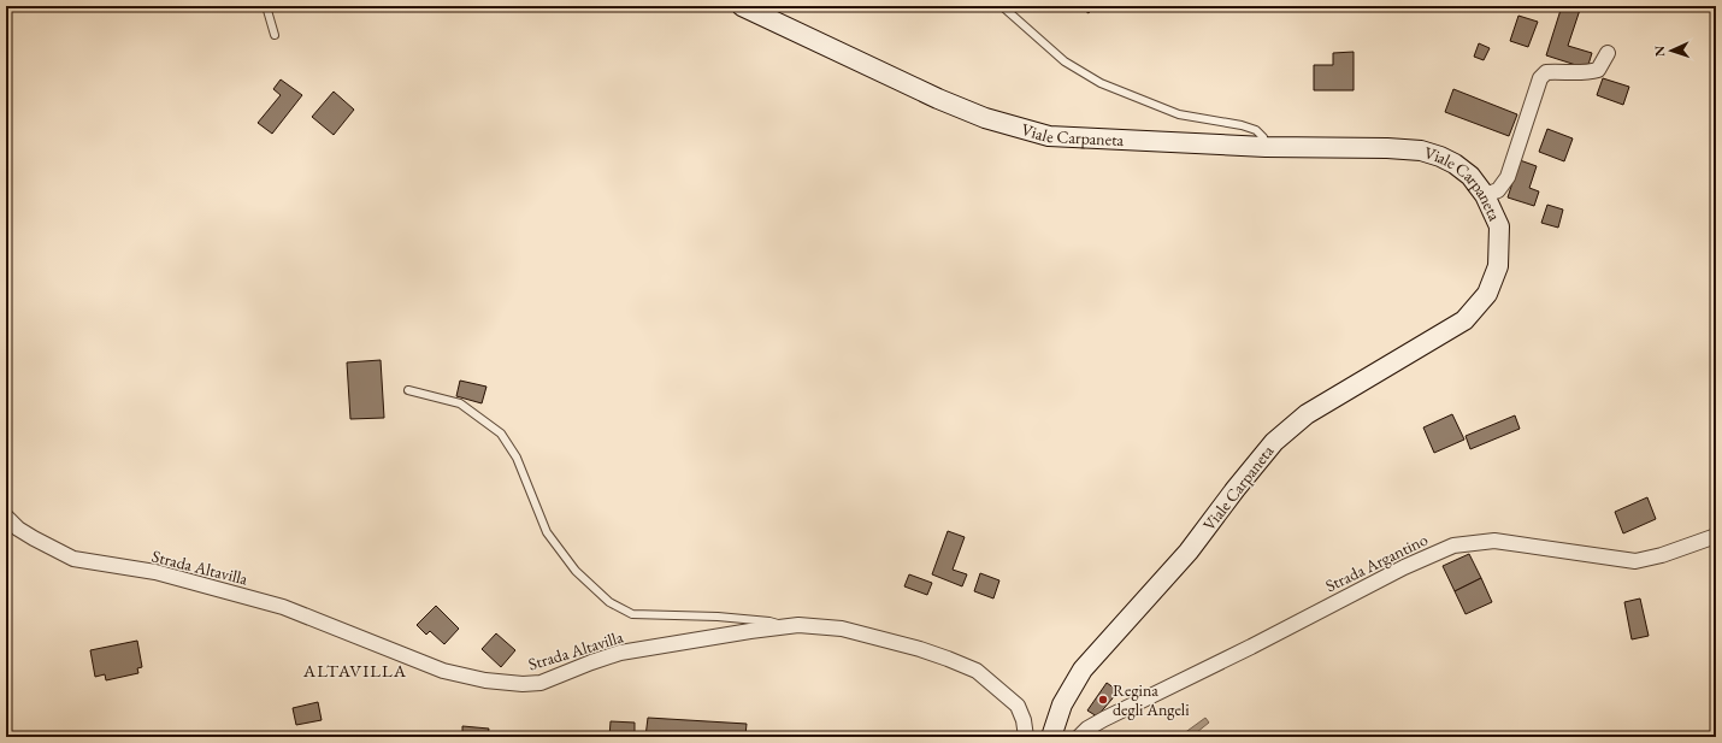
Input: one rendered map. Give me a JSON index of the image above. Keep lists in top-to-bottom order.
{
  "streets": {
    "main road": ["Viale Carpaneta"],
    "street": ["Strada Argantino", "Strada Altavilla"]
  },
  "districts": ["ALTAVILLA"],
  "places": ["Regina degli Angeli"],
  "north": "left"
}
